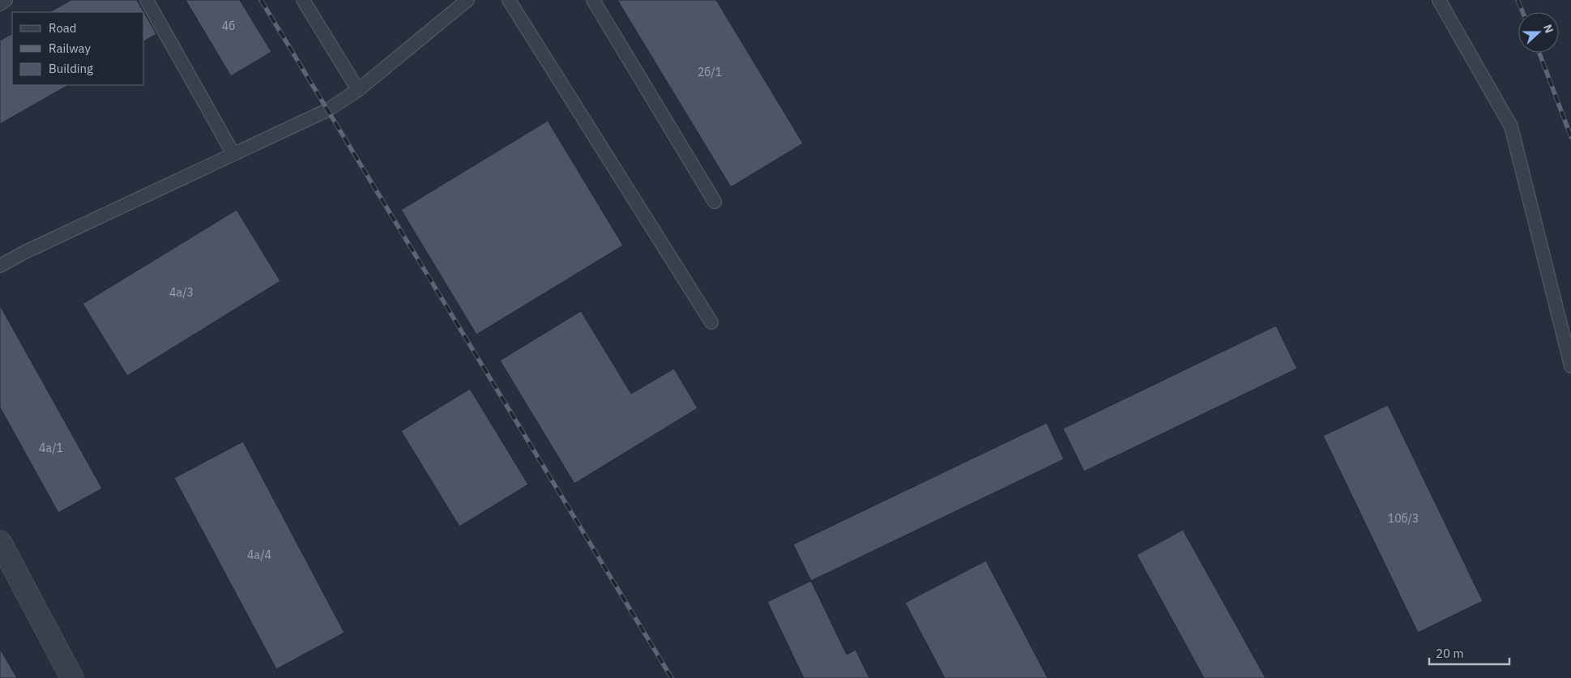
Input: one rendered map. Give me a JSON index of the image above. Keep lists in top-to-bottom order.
{
  "house_numbers": [
    "4б",
    "2б/1",
    "4а/3",
    "4а/1",
    "10б/3",
    "4а/4"
  ],
  "legend": ["Road", "Railway", "Building"],
  "scale_bar": "20 m",
  "north": "right"
}
